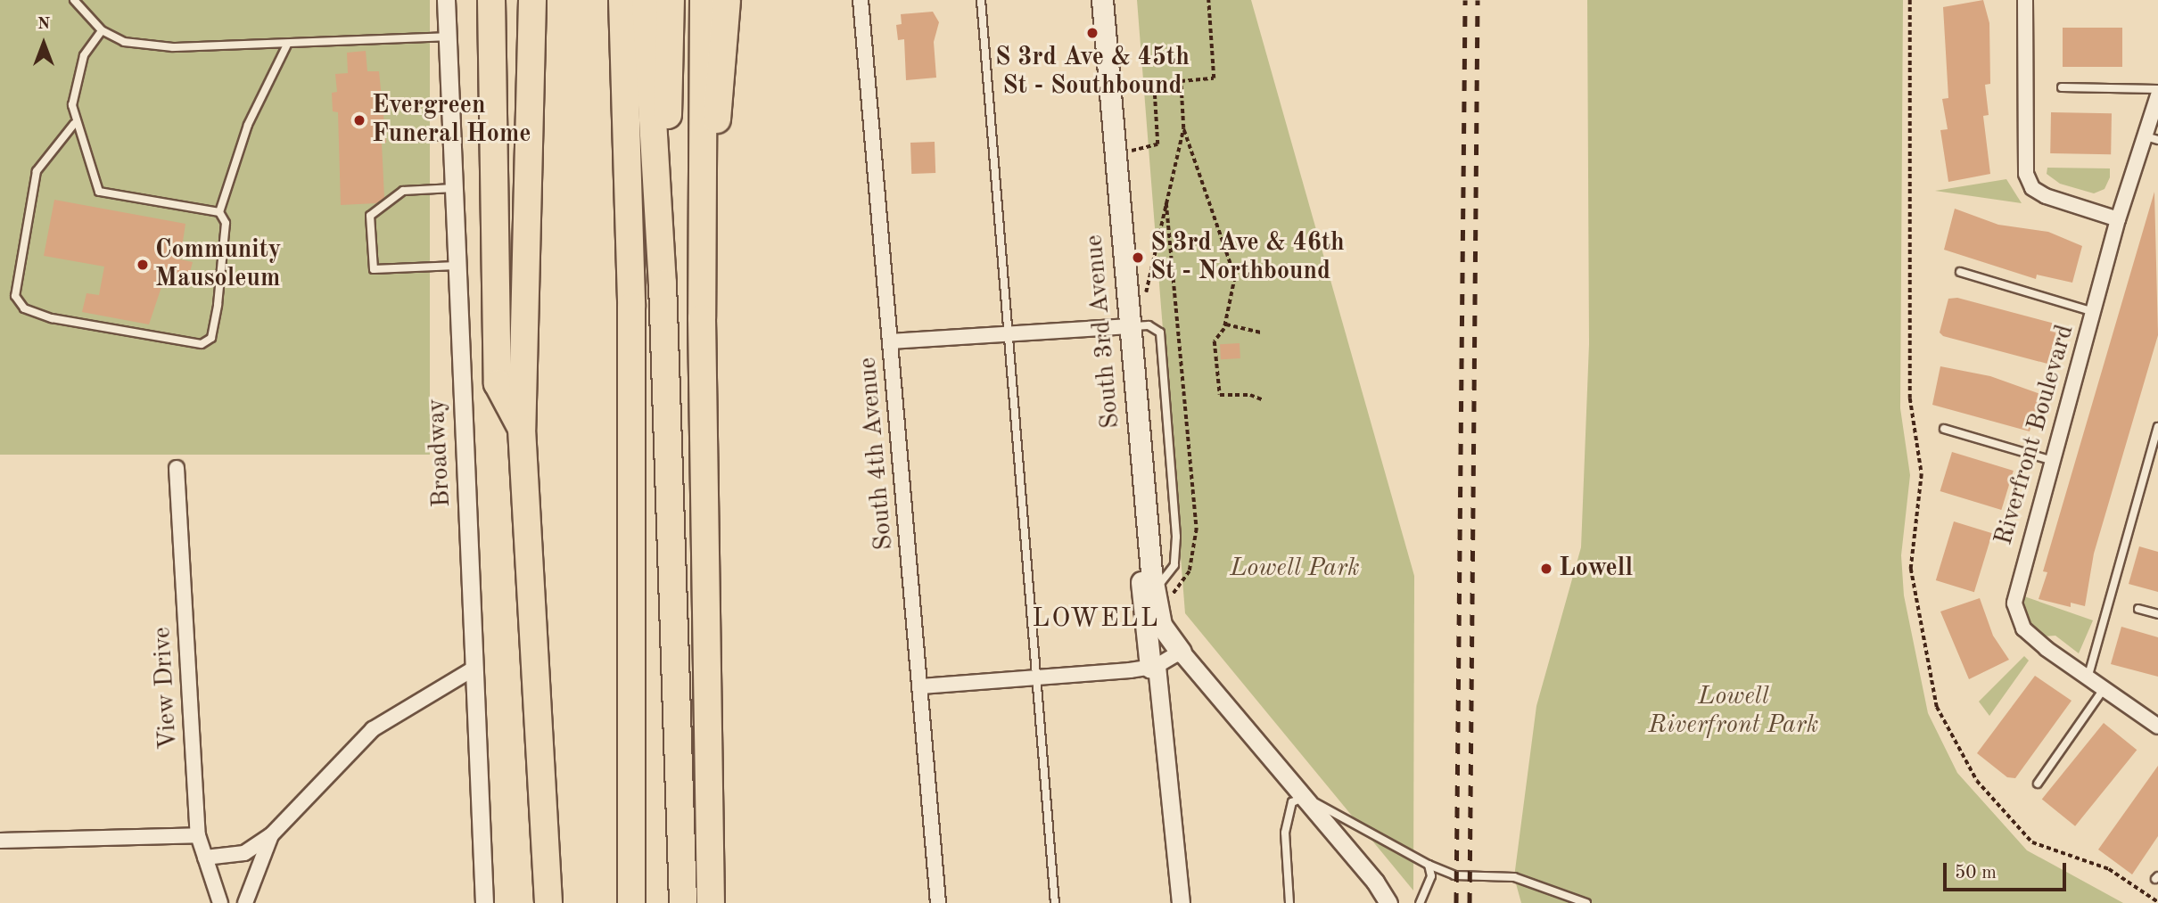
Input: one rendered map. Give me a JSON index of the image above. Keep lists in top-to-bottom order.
{
  "streets": {
    "main road": ["South 3rd Avenue"],
    "street": [
      "Riverfront Boulevard",
      "Broadway",
      "South 4th Avenue",
      "View Drive"
    ]
  },
  "districts": ["LOWELL"],
  "parks": ["Lowell Park", "Lowell Riverfront Park"],
  "places": [
    "S 3rd Ave & 45th St - Southbound",
    "Evergreen Funeral Home",
    "S 3rd Ave & 46th St - Northbound",
    "Community Mausoleum",
    "Lowell"
  ],
  "scale_bar": "50 m",
  "north": "top"
}
